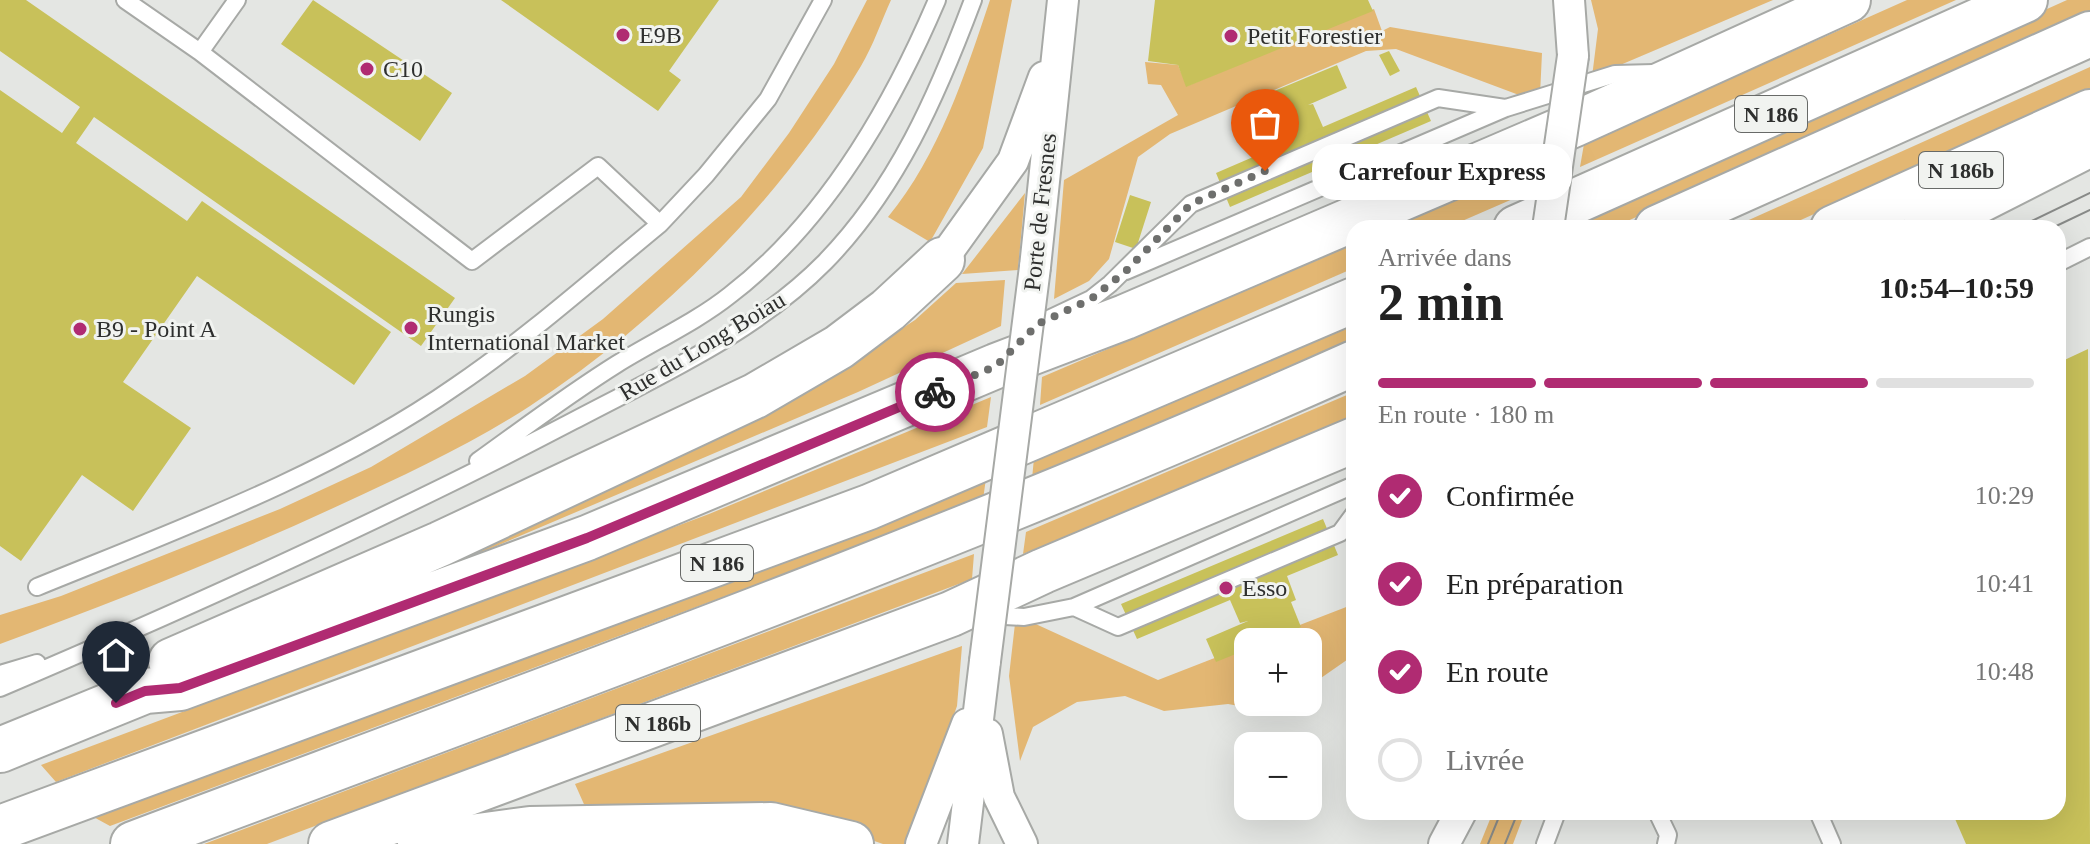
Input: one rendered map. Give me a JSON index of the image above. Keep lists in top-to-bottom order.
{
  "streets": {
    "highway": ["N 186", "N 186b"],
    "street": ["Porte de Fresnes"],
    "lane": ["Rue du Long Boiau"]
  },
  "places": [
    "E9B",
    "Petit Forestier",
    "C10",
    "Carrefour Express",
    "Rungis International Market",
    "B9 - Point A",
    "Esso"
  ],
  "page": {
    "bubble": "Carrefour Express",
    "heading": ["2 min", "Arrivée dans", "10:54–10:59"],
    "bar": "En route · 180 m",
    "list": [
      ["Confirmée", "10:29"],
      ["En préparation", "10:41"],
      ["En route", "10:48"],
      "Livrée"
    ],
    "map_buttons": ["+", "−"]
  }
}
